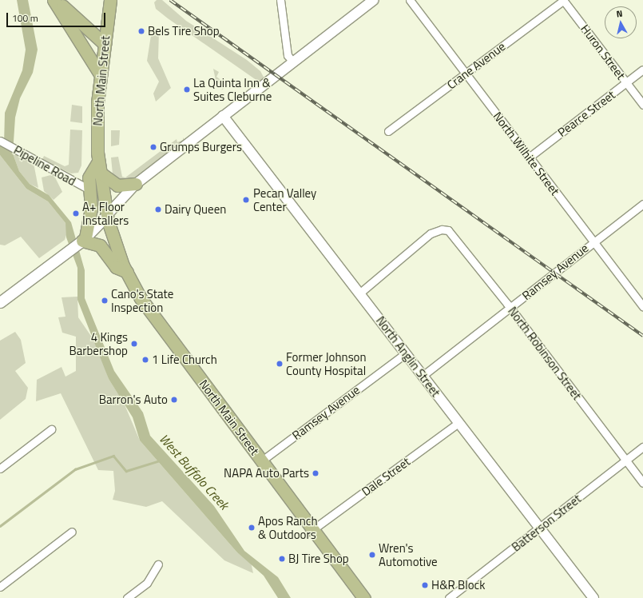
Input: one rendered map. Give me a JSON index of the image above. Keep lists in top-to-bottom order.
{
  "streets": {
    "main road": ["North Main Street"],
    "street": [
      "Huron Street",
      "Crane Avenue",
      "Pearce Street",
      "North Wilhite Street",
      "Pipeline Road",
      "Ramsey Avenue",
      "North Robinson Street",
      "North Anglin Street",
      "Dale Street",
      "Batterson Street"
    ]
  },
  "crossings": [
    ["Huron Street", "Crane Avenue"],
    ["Huron Street", "Pearce Street"],
    ["Crane Avenue", "North Wilhite Street"],
    ["North Main Street", "Ramsey Avenue"],
    ["North Main Street", "Dale Street"],
    ["Pearce Street", "North Wilhite Street"],
    ["North Wilhite Street", "Ramsey Avenue"],
    ["Ramsey Avenue", "North Robinson Street"],
    ["Ramsey Avenue", "North Anglin Street"],
    ["North Robinson Street", "North Anglin Street"],
    ["North Robinson Street", "Batterson Street"],
    ["North Anglin Street", "Dale Street"],
    ["North Anglin Street", "Batterson Street"]
  ],
  "water": ["West Buffalo Creek"],
  "places": [
    "Bels Tire Shop",
    "La Quinta Inn & Suites Cleburne",
    "Grumps Burgers",
    "Pecan Valley Center",
    "Dairy Queen",
    "A+ Floor Installers",
    "Cano's State Inspection",
    "4 Kings Barbershop",
    "1 Life Church",
    "Former Johnson County Hospital",
    "Barron's Auto",
    "NAPA Auto Parts",
    "Apos Ranch & Outdoors",
    "Wren's Automotive",
    "BJ Tire Shop",
    "H&R Block"
  ],
  "scale_bar": "100 m",
  "north": "top"
}
